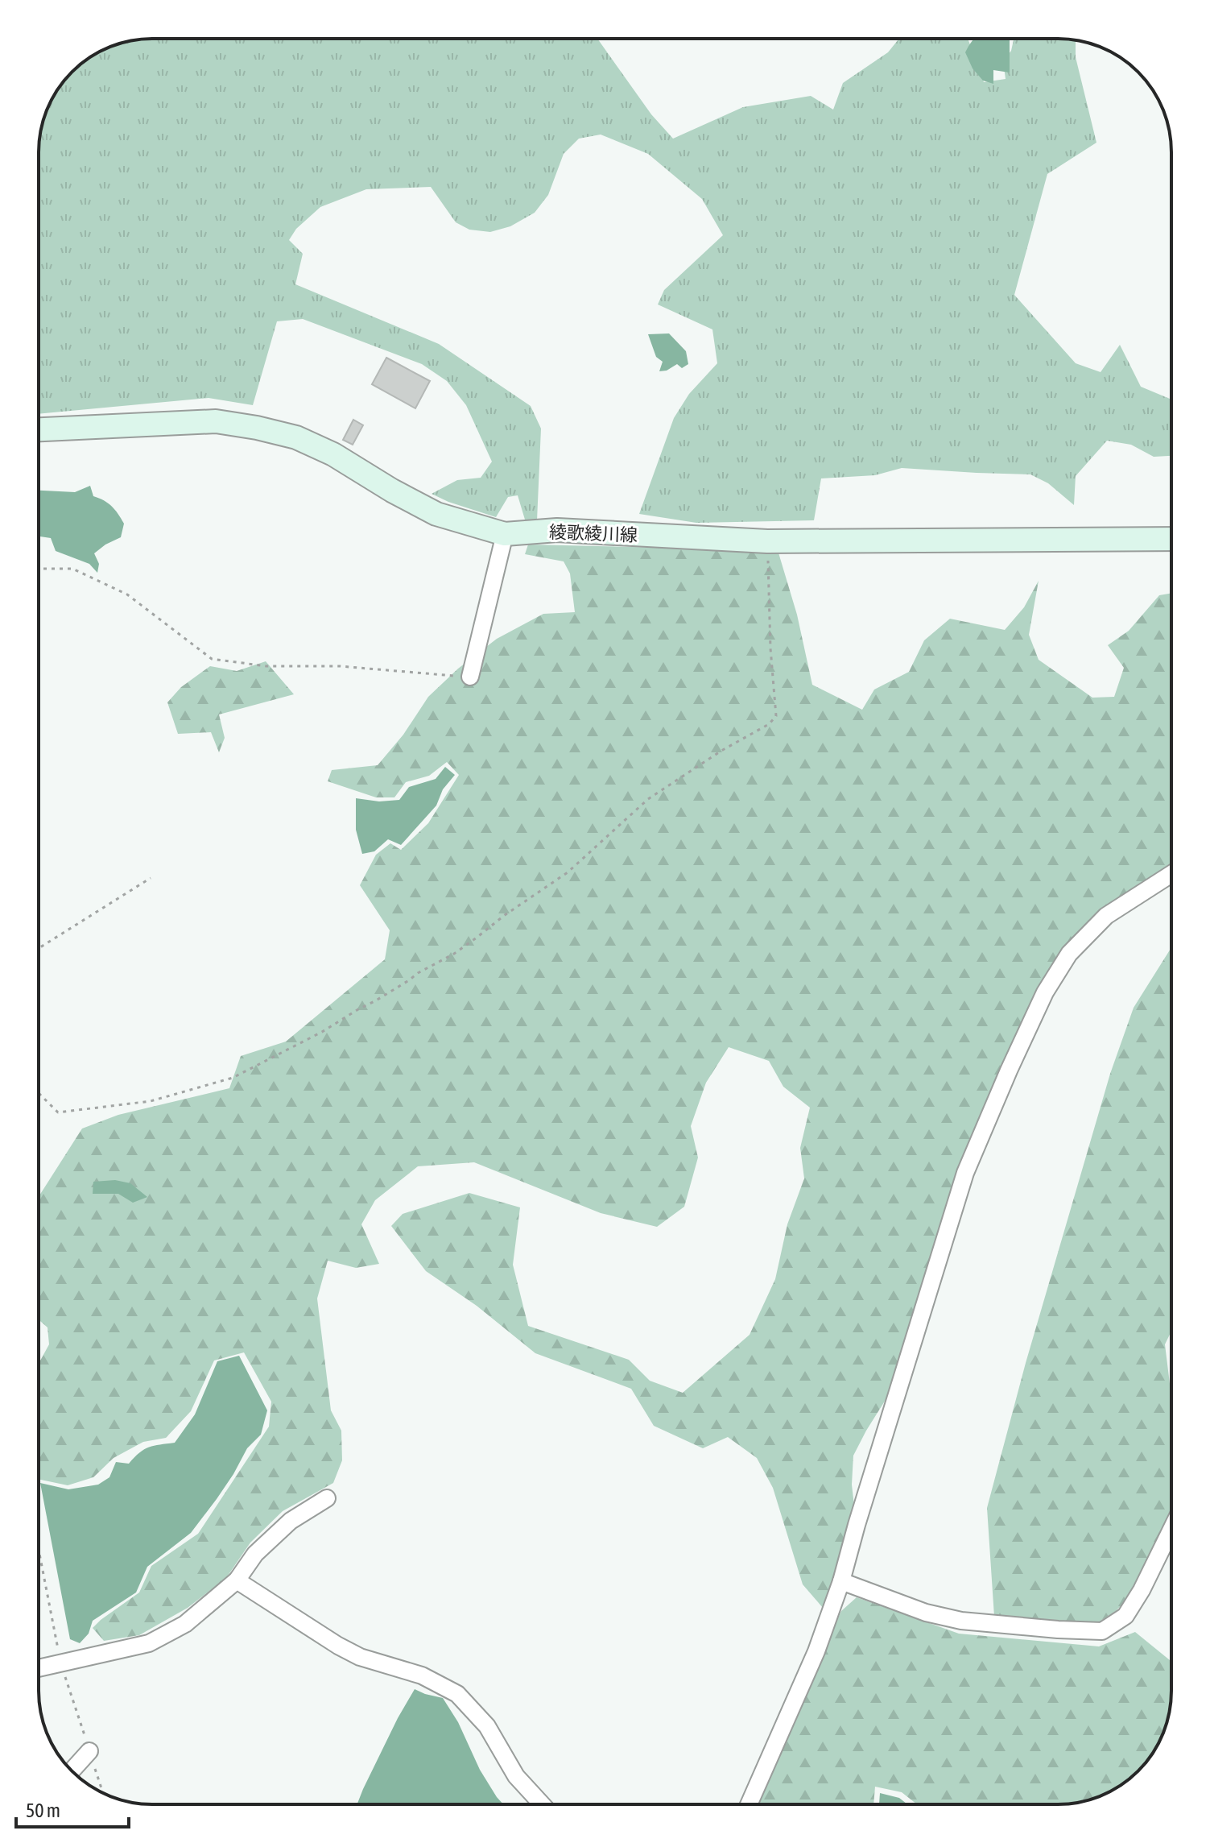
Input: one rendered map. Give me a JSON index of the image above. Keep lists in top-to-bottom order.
{
  "streets": {
    "main road": ["綾歌綾川線"]
  },
  "scale_bar": "50 m"
}
